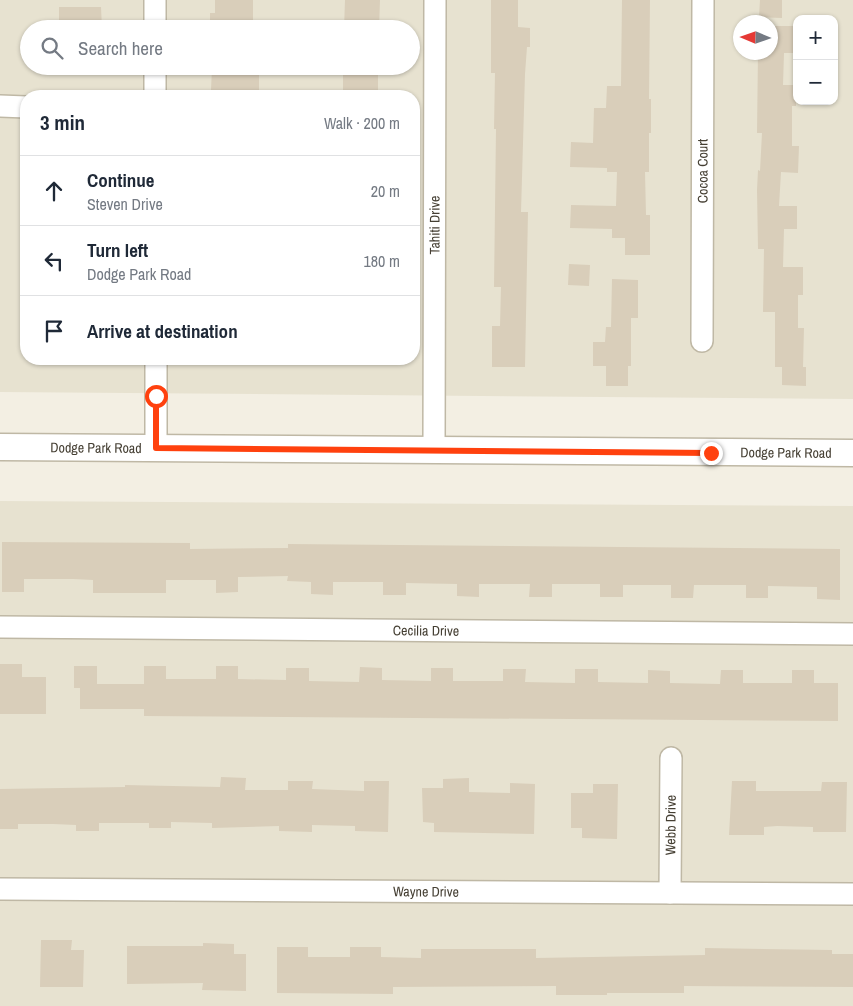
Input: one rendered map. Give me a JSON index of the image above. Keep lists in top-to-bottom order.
{
  "streets": {
    "street": [
      "Cocoa Court",
      "Tahiti Drive",
      "Dodge Park Road",
      "Cecilia Drive",
      "Webb Drive",
      "Wayne Drive"
    ]
  },
  "crossings": [
    ["Tahiti Drive", "Dodge Park Road"],
    ["Webb Drive", "Wayne Drive"]
  ],
  "north": "left",
  "page": {
    "map_buttons": ["+", "−"],
    "search": "Search here",
    "heading": ["3 min", "Walk · 200 m"],
    "list": [
      ["Continue", "Steven Drive", "20 m"],
      ["Turn left", "Dodge Park Road", "180 m"],
      "Arrive at destination"
    ]
  }
}
